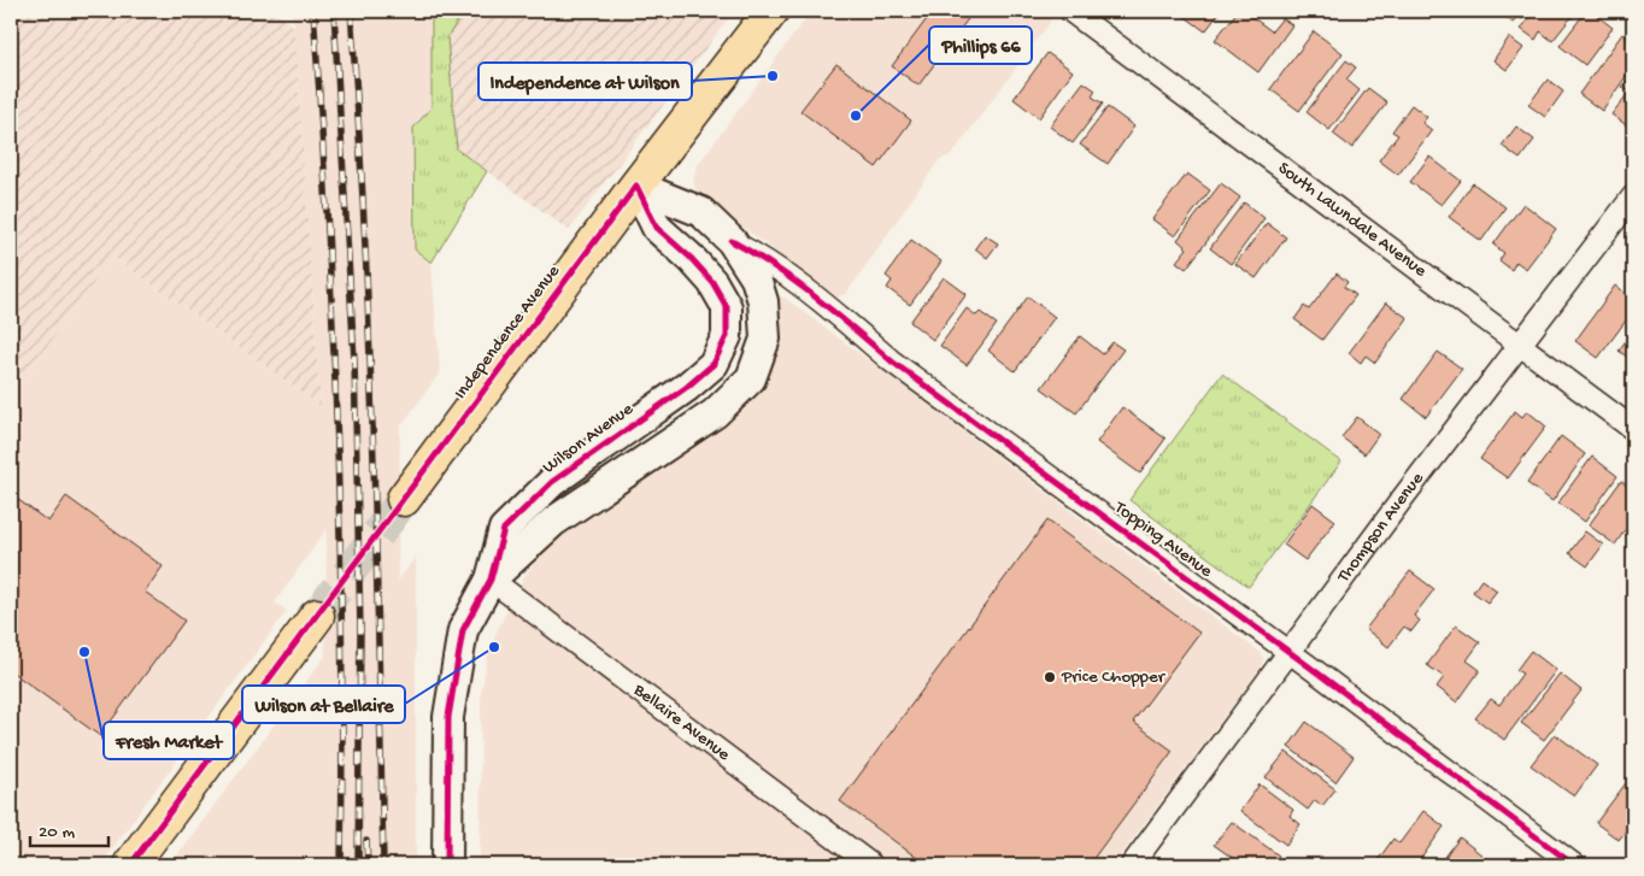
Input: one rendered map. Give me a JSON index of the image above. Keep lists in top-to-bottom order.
{
  "streets": {
    "main road": ["Independence Avenue", "Wilson Avenue"],
    "street": [
      "South Lawndale Avenue",
      "Thompson Avenue",
      "Topping Avenue",
      "Bellaire Avenue"
    ]
  },
  "crossings": [
    ["South Lawndale Avenue", "Thompson Avenue"],
    ["Independence Avenue", "Wilson Avenue"],
    ["Wilson Avenue", "Topping Avenue"],
    ["Wilson Avenue", "Bellaire Avenue"],
    ["Thompson Avenue", "Topping Avenue"]
  ],
  "places": [
    "Independence at Wilson",
    "Phillips 66",
    "Wilson at Bellaire",
    "Fresh Market",
    "Price Chopper"
  ],
  "scale_bar": "20 m"
}
